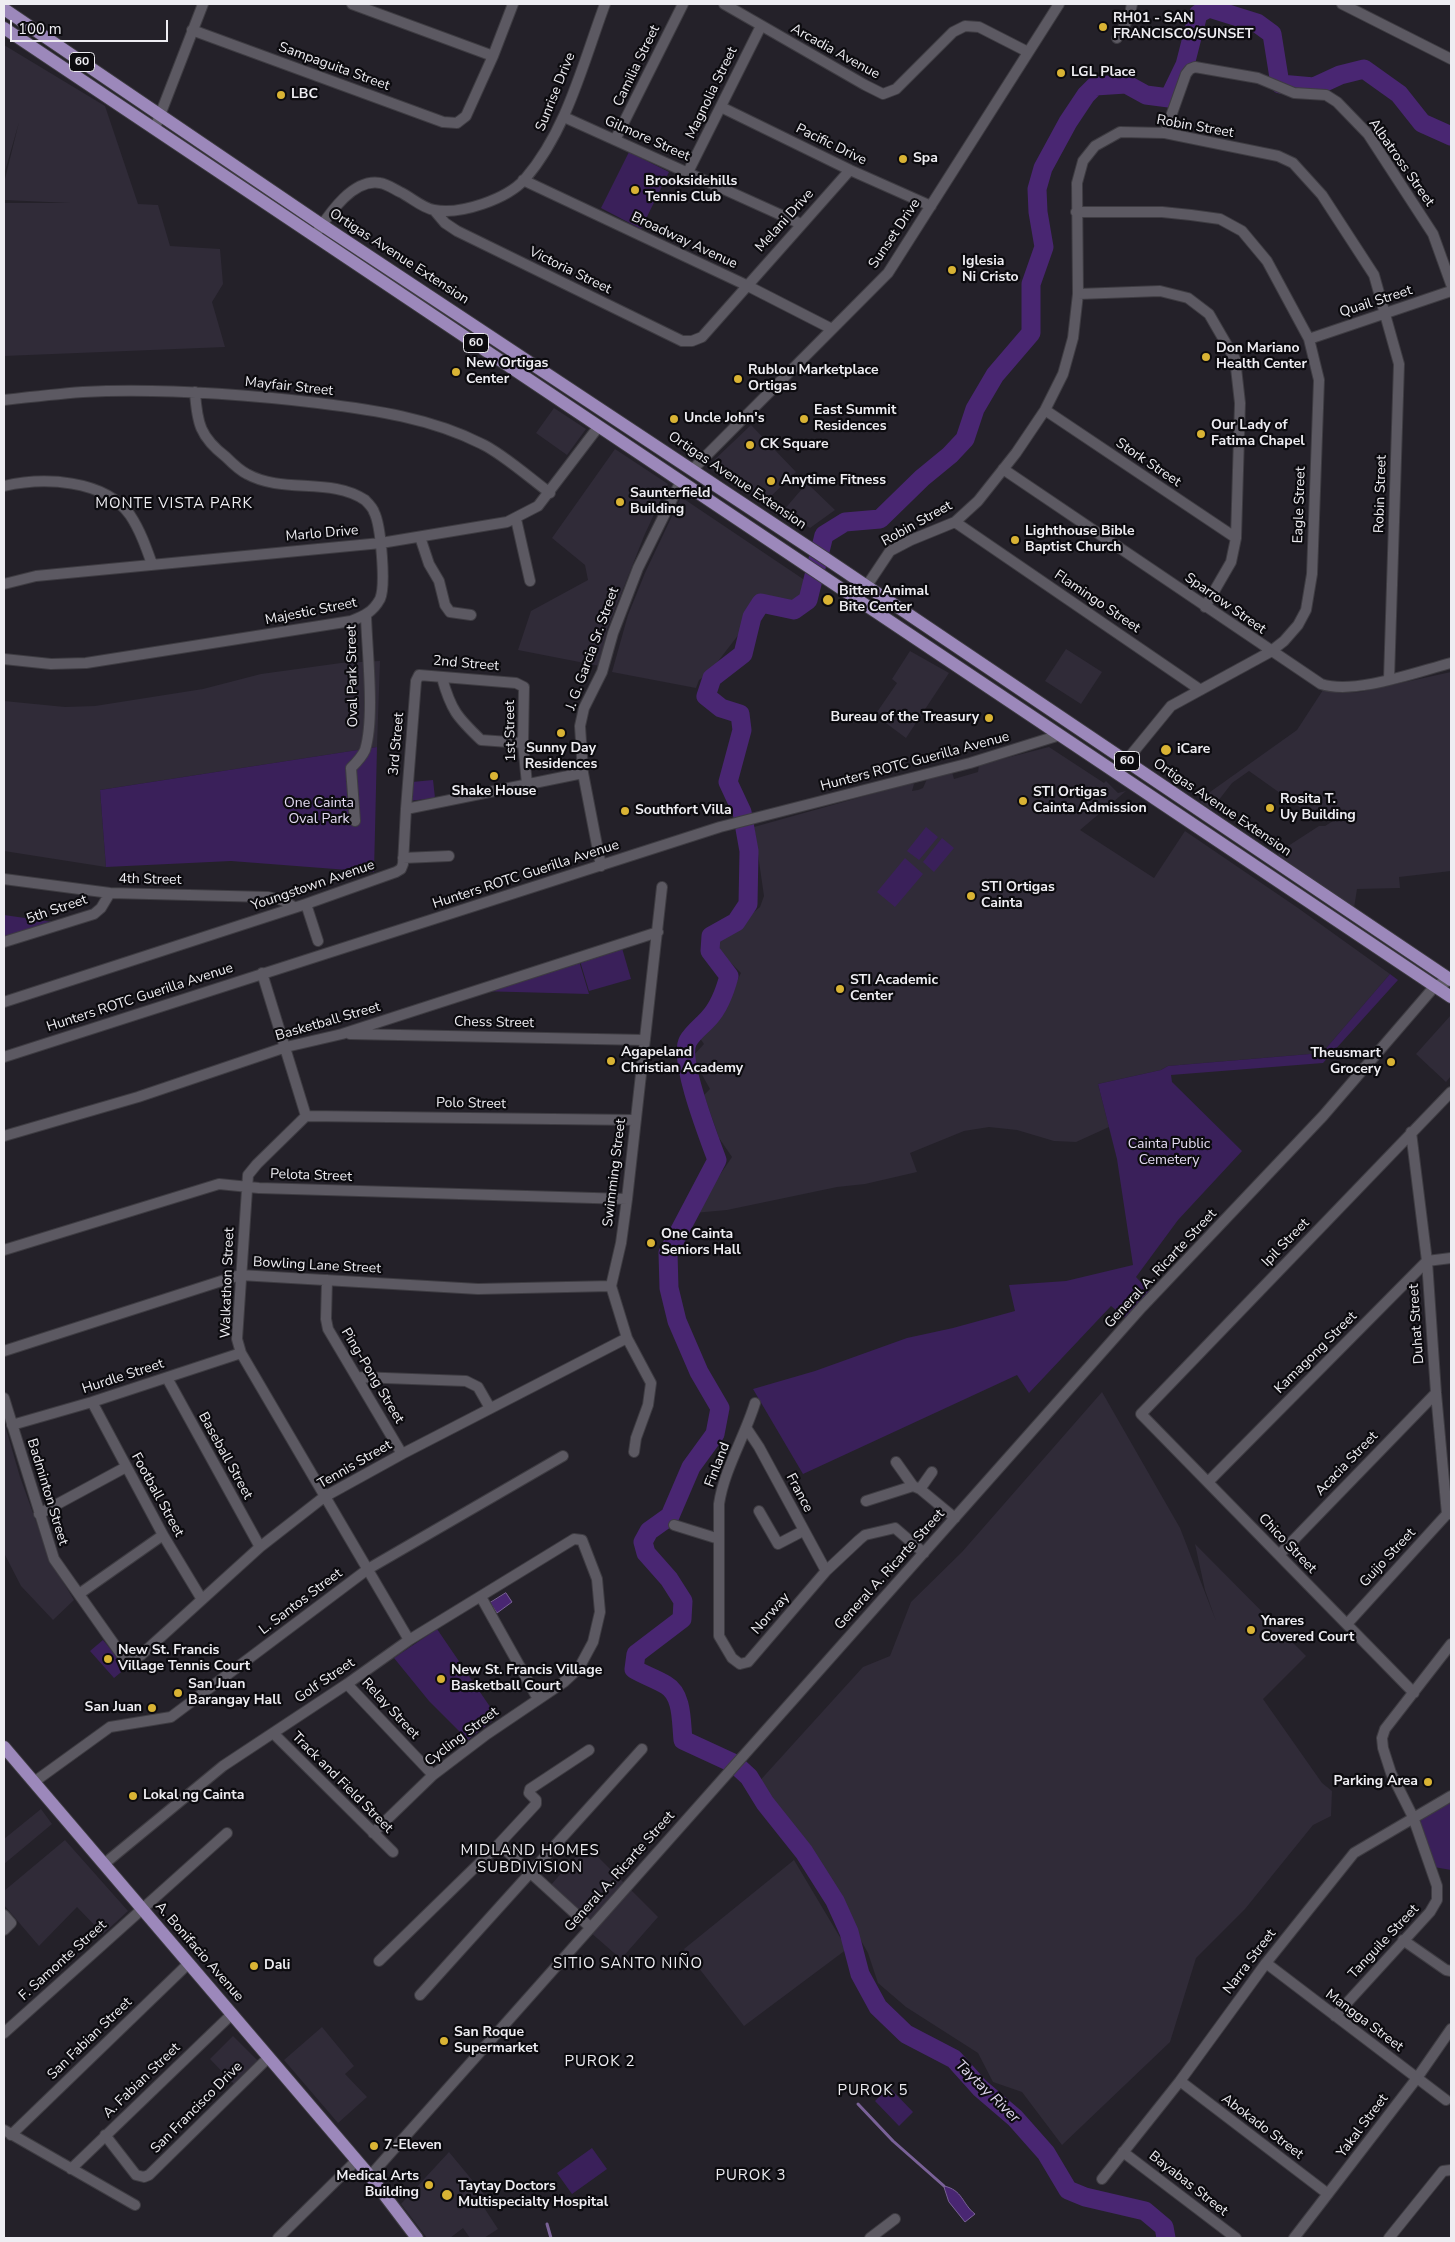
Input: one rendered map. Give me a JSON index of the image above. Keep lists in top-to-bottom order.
{
  "streets": {
    "main road": ["60", "Ortigas Avenue Extension", "A. Bonifacio Avenue"],
    "street": [
      "Arcadia Avenue",
      "Camilia Street",
      "Sampaguita Street",
      "Sunrise Drive",
      "Magnolia Street",
      "Robin Street",
      "Gilmore Street",
      "Pacific Drive",
      "Albatross Street",
      "Melani Drive",
      "Sunset Drive",
      "Broadway Avenue",
      "Victoria Street",
      "Quail Street",
      "Mayfair Street",
      "Stork Street",
      "Eagle Street",
      "Marlo Drive",
      "Flamingo Street",
      "Sparrow Street",
      "Majestic Street",
      "J. G. Garcia Sr. Street",
      "2nd Street",
      "Oval Park Street",
      "1st Street",
      "3rd Street",
      "Hunters ROTC Guerilla Avenue",
      "4th Street",
      "Youngstown Avenue",
      "5th Street",
      "Basketball Street",
      "Chess Street",
      "Polo Street",
      "Swimming Street",
      "Pelota Street",
      "Ipil Street",
      "Bowling Lane Street",
      "General A. Ricarte Street",
      "Walkathon Street",
      "Duhat Street",
      "Kamagong Street",
      "Ping-Pong Street",
      "Hurdle Street",
      "Baseball Street",
      "Acacia Street",
      "Tennis Street",
      "Finland",
      "Badminton Street",
      "France",
      "Football Street",
      "Chico Street",
      "Guijo Street",
      "L. Santos Street",
      "Norway",
      "Golf Street",
      "Relay Street",
      "Cycling Street",
      "Track and Field Street",
      "Tanguile Street",
      "F. Samonte Street",
      "Narra Street",
      "Mangga Street",
      "San Fabian Street",
      "A. Fabian Street",
      "San Francisco Drive",
      "Yakal Street",
      "Abokado Street",
      "Bayabas Street"
    ]
  },
  "crossings": [
    ["Arcadia Avenue", "Magnolia Street"],
    ["Arcadia Avenue", "Sunset Drive"],
    ["Camilia Street", "Gilmore Street"],
    ["Sunrise Drive", "Gilmore Street"],
    ["Sunrise Drive", "Broadway Avenue"],
    ["Sunrise Drive", "Victoria Street"],
    ["Magnolia Street", "Gilmore Street"],
    ["Magnolia Street", "Pacific Drive"],
    ["Robin Street", "Albatross Street"],
    ["Robin Street", "Ortigas Avenue Extension"],
    ["Robin Street", "Quail Street"],
    ["Robin Street", "Stork Street"],
    ["Robin Street", "Eagle Street"],
    ["Robin Street", "Flamingo Street"],
    ["Robin Street", "Sparrow Street"],
    ["Gilmore Street", "Melani Drive"],
    ["Pacific Drive", "Melani Drive"],
    ["Pacific Drive", "Sunset Drive"],
    ["Melani Drive", "Broadway Avenue"],
    ["Melani Drive", "Victoria Street"],
    ["Sunset Drive", "Broadway Avenue"],
    ["Sunset Drive", "Ortigas Avenue Extension"],
    ["Ortigas Avenue Extension", "Eagle Street"],
    ["Ortigas Avenue Extension", "Marlo Drive"],
    ["Ortigas Avenue Extension", "J. G. Garcia Sr. Street"],
    ["Ortigas Avenue Extension", "Hunters ROTC Guerilla Avenue"],
    ["Ortigas Avenue Extension", "General A. Ricarte Street"],
    ["Quail Street", "Eagle Street"],
    ["Mayfair Street", "Marlo Drive"],
    ["Mayfair Street", "Majestic Street"],
    ["Eagle Street", "Flamingo Street"],
    ["Eagle Street", "Sparrow Street"],
    ["Marlo Drive", "Majestic Street"],
    ["Majestic Street", "Oval Park Street"],
    ["J. G. Garcia Sr. Street", "Hunters ROTC Guerilla Avenue"],
    ["2nd Street", "1st Street"],
    ["2nd Street", "3rd Street"],
    ["4th Street", "Youngstown Avenue"],
    ["4th Street", "5th Street"],
    ["Basketball Street", "Chess Street"],
    ["Basketball Street", "Swimming Street"],
    ["Chess Street", "Swimming Street"],
    ["Polo Street", "Swimming Street"],
    ["Polo Street", "Walkathon Street"],
    ["Swimming Street", "Pelota Street"],
    ["Swimming Street", "Bowling Lane Street"],
    ["Pelota Street", "Walkathon Street"],
    ["Ipil Street", "Duhat Street"],
    ["Ipil Street", "Chico Street"],
    ["Bowling Lane Street", "Walkathon Street"],
    ["Bowling Lane Street", "Ping-Pong Street"],
    ["General A. Ricarte Street", "Norway"],
    ["General A. Ricarte Street", "A. Bonifacio Avenue"],
    ["Walkathon Street", "Hurdle Street"],
    ["Walkathon Street", "Tennis Street"],
    ["Walkathon Street", "L. Santos Street"],
    ["Walkathon Street", "Golf Street"],
    ["Duhat Street", "Kamagong Street"],
    ["Duhat Street", "Acacia Street"],
    ["Duhat Street", "Guijo Street"],
    ["Kamagong Street", "Chico Street"],
    ["Ping-Pong Street", "Tennis Street"],
    ["Hurdle Street", "Baseball Street"],
    ["Hurdle Street", "Badminton Street"],
    ["Hurdle Street", "Football Street"],
    ["Baseball Street", "Tennis Street"],
    ["Acacia Street", "Chico Street"],
    ["Tennis Street", "Badminton Street"],
    ["Tennis Street", "Football Street"],
    ["Finland", "France"],
    ["Finland", "Norway"],
    ["France", "Norway"],
    ["Chico Street", "Guijo Street"],
    ["Chico Street", "Tanguile Street"],
    ["L. Santos Street", "A. Bonifacio Avenue"],
    ["Golf Street", "Relay Street"],
    ["Golf Street", "Cycling Street"],
    ["Golf Street", "Track and Field Street"],
    ["Golf Street", "A. Bonifacio Avenue"],
    ["Relay Street", "Cycling Street"],
    ["Cycling Street", "Track and Field Street"],
    ["Tanguile Street", "Narra Street"],
    ["Tanguile Street", "Mangga Street"],
    ["A. Bonifacio Avenue", "F. Samonte Street"],
    ["A. Bonifacio Avenue", "San Fabian Street"],
    ["A. Bonifacio Avenue", "A. Fabian Street"],
    ["A. Bonifacio Avenue", "San Francisco Drive"],
    ["Narra Street", "Mangga Street"],
    ["Narra Street", "Abokado Street"],
    ["Narra Street", "Bayabas Street"],
    ["Mangga Street", "Yakal Street"],
    ["San Fabian Street", "A. Fabian Street"],
    ["A. Fabian Street", "San Francisco Drive"],
    ["Yakal Street", "Abokado Street"]
  ],
  "districts": [
    "MONTE VISTA PARK",
    "MIDLAND HOMES SUBDIVISION",
    "SITIO SANTO NIÑO",
    "PUROK 2",
    "PUROK 5",
    "PUROK 3"
  ],
  "water": ["Taytay River"],
  "parks": ["One Cainta Oval Park", "Cainta Public Cemetery"],
  "places": [
    "RH01 - SAN FRANCISCO/SUNSET",
    "LGL Place",
    "LBC",
    "Spa",
    "Brooksidehills Tennis Club",
    "Iglesia Ni Cristo",
    "Don Mariano Health Center",
    "New Ortigas Center",
    "Rublou Marketplace Ortigas",
    "Uncle John's",
    "East Summit Residences",
    "Our Lady of Fatima Chapel",
    "CK Square",
    "Anytime Fitness",
    "Saunterfield Building",
    "Lighthouse Bible Baptist Church",
    "Bitten Animal Bite Center",
    "Bureau of the Treasury",
    "Sunny Day Residences",
    "iCare",
    "Shake House",
    "STI Ortigas Cainta Admission",
    "Rosita T. Uy Building",
    "Southfort Villa",
    "STI Ortigas Cainta",
    "STI Academic Center",
    "Agapeland Christian Academy",
    "Theusmart Grocery",
    "One Cainta Seniors Hall",
    "Ynares Covered Court",
    "New St. Francis Village Tennis Court",
    "New St. Francis Village Basketball Court",
    "San Juan Barangay Hall",
    "San Juan",
    "Parking Area",
    "Lokal ng Cainta",
    "Dali",
    "San Roque Supermarket",
    "7-Eleven",
    "Medical Arts Building",
    "Taytay Doctors Multispecialty Hospital"
  ],
  "scale_bar": "100 m"
}
